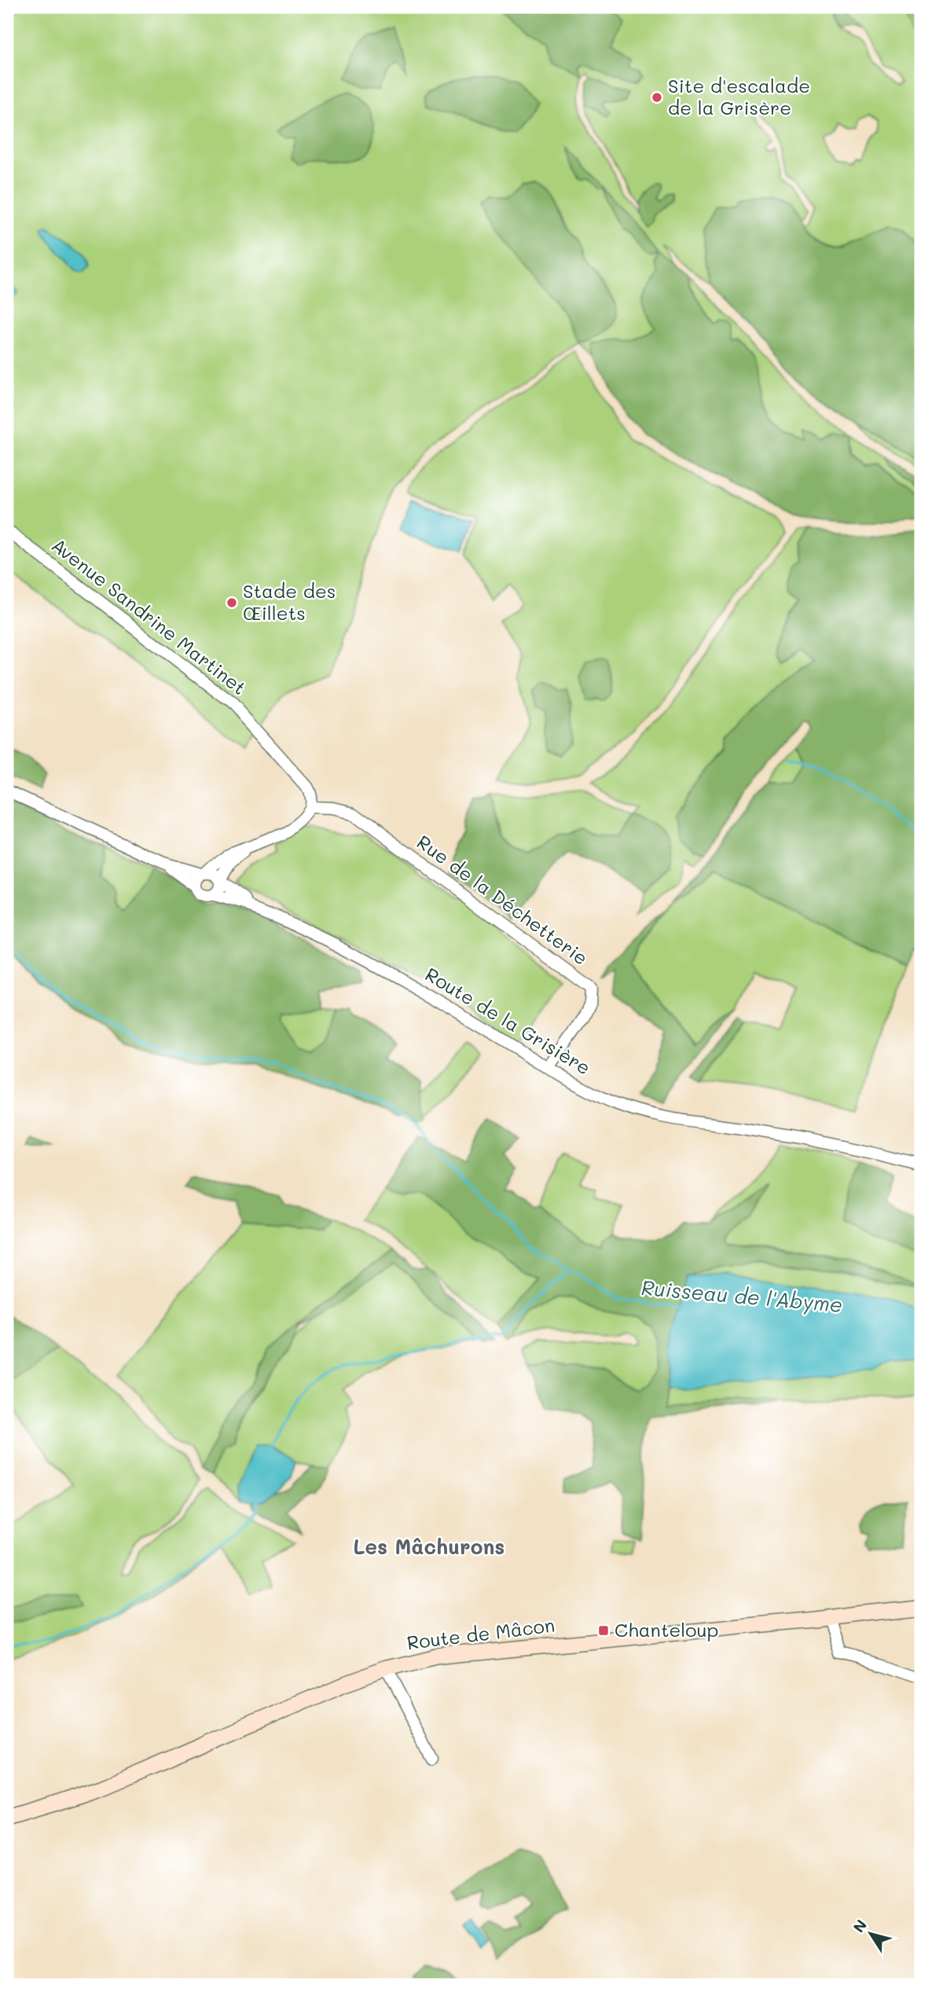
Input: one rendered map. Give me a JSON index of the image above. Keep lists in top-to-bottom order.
{
  "streets": {
    "street": [
      "Avenue Sandrine Martinet",
      "Rue de la Déchetterie",
      "Route de la Grisière",
      "Route de Mâcon"
    ]
  },
  "crossings": [
    ["Avenue Sandrine Martinet", "Rue de la Déchetterie"],
    ["Rue de la Déchetterie", "Route de la Grisière"]
  ],
  "districts": ["Les Mâchurons"],
  "water": ["Ruisseau de l'Abyme"],
  "places": {
    "other": ["Site d'escalade de la Grisère", "Stade des Œillets"],
    "transit": ["Chanteloup"]
  },
  "north": "top left"
}
